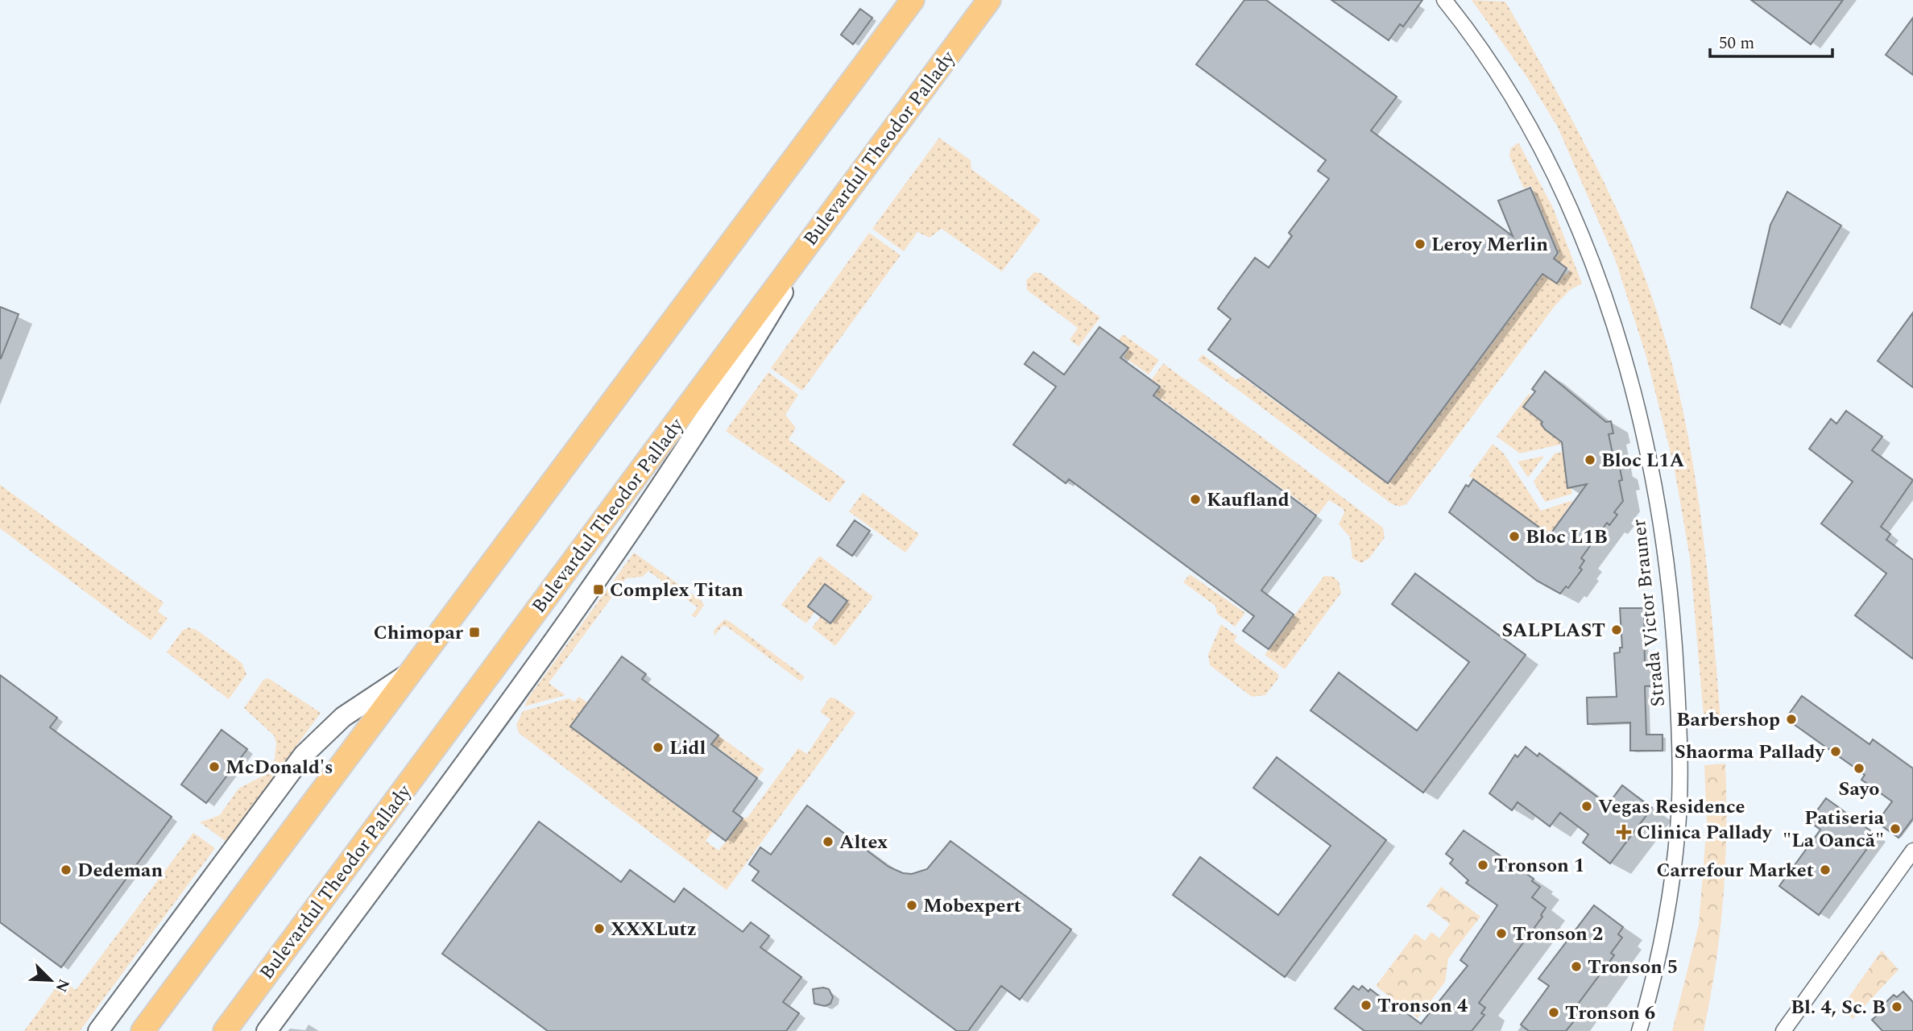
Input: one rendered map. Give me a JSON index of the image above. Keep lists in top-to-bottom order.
{
  "streets": {
    "main road": ["Bulevardul Theodor Pallady"],
    "street": ["Strada Victor Brauner"]
  },
  "places": {
    "other": [
      "Leroy Merlin",
      "Bloc L1A",
      "Kaufland",
      "Bloc L1B",
      "SALPLAST",
      "Barbershop",
      "Lidl",
      "Shaorma Pallady",
      "McDonald's",
      "Sayo",
      "Vegas Residence",
      "Patiseria \"La Oancă\"",
      "Altex",
      "Tronson 1",
      "Dedeman",
      "Carrefour Market",
      "Mobexpert",
      "XXXLutz",
      "Tronson 2",
      "Tronson 5",
      "Tronson 4",
      "Bl. 4, Sc. B",
      "Tronson 6"
    ],
    "transit": ["Complex Titan", "Chimopar"],
    "health": ["Clinica Pallady"]
  },
  "scale_bar": "50 m",
  "north": "bottom right"
}
